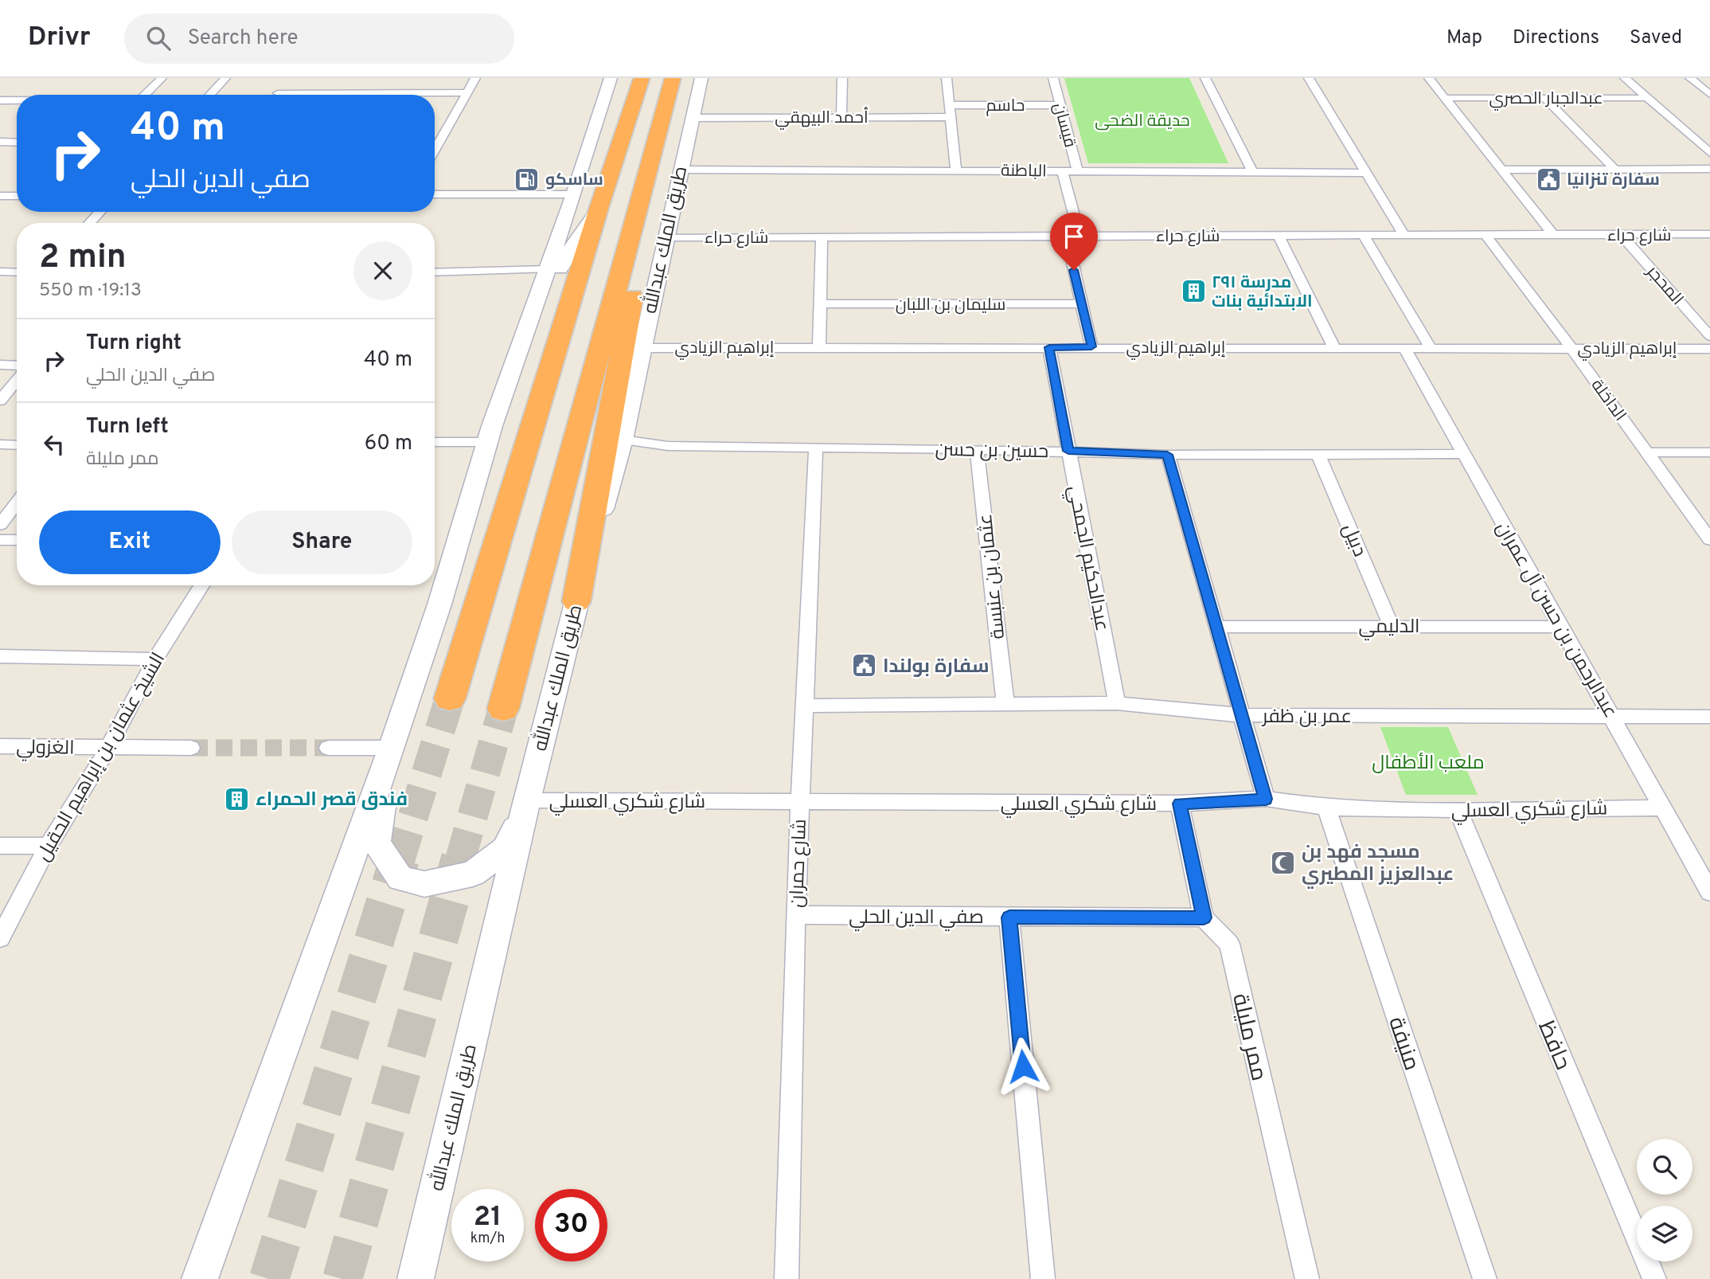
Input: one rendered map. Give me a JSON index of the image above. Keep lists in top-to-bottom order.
{
  "streets": {
    "highway": ["طريق الملك عبدالله"],
    "street": [
      "عبدالجبار الحصري",
      "حاسم",
      "أحمد البيهقي",
      "قيسان",
      "الباطنة",
      "شارع حراء",
      "المحجر",
      "سليمان بن اللبان",
      "إبراهيم الزيادي",
      "الداخلة",
      "حسين بن حسن",
      "دبيل",
      "عبدالحكيم الجمحي",
      "عثمان بن عنبسة",
      "عبدالرحمن بن حسن آل عمران",
      "الدليمي",
      "عمر بن ظفر",
      "الغزولي",
      "الشيخ عثمان بن إبراهيم الحقيل",
      "شارع شكري العسلي",
      "شارع حمران",
      "صفي الدين الحلي",
      "ممر مليلة",
      "منيفة",
      "حافظ"
    ]
  },
  "crossings": [
    ["حاسم", "قيسان"],
    ["أحمد البيهقي", "طريق الملك عبدالله"],
    ["قيسان", "الباطنة"],
    ["الباطنة", "طريق الملك عبدالله"],
    ["شارع حراء", "طريق الملك عبدالله"],
    ["شارع حراء", "المحجر"],
    ["شارع حراء", "الداخلة"],
    ["طريق الملك عبدالله", "إبراهيم الزيادي"],
    ["طريق الملك عبدالله", "حسين بن حسن"],
    ["طريق الملك عبدالله", "شارع شكري العسلي"],
    ["إبراهيم الزيادي", "الداخلة"],
    ["إبراهيم الزيادي", "عبدالحكيم الجمحي"],
    ["إبراهيم الزيادي", "عبدالرحمن بن حسن آل عمران"],
    ["حسين بن حسن", "دبيل"],
    ["حسين بن حسن", "عبدالحكيم الجمحي"],
    ["حسين بن حسن", "عثمان بن عنبسة"],
    ["حسين بن حسن", "عبدالرحمن بن حسن آل عمران"],
    ["حسين بن حسن", "شارع حمران"],
    ["دبيل", "الدليمي"],
    ["عبدالحكيم الجمحي", "عمر بن ظفر"],
    ["عثمان بن عنبسة", "عمر بن ظفر"],
    ["عبدالرحمن بن حسن آل عمران", "الدليمي"],
    ["عبدالرحمن بن حسن آل عمران", "عمر بن ظفر"],
    ["عبدالرحمن بن حسن آل عمران", "شارع شكري العسلي"],
    ["عمر بن ظفر", "شارع حمران"],
    ["الغزولي", "الشيخ عثمان بن إبراهيم الحقيل"],
    ["شارع شكري العسلي", "شارع حمران"],
    ["شارع شكري العسلي", "منيفة"],
    ["شارع شكري العسلي", "حافظ"],
    ["شارع حمران", "صفي الدين الحلي"],
    ["صفي الدين الحلي", "ممر مليلة"]
  ],
  "parks": ["حديقة الضحى", "ملعب الأطفال"],
  "places": {
    "fuel station": ["ساسكو"],
    "public building": ["سفارة تنزانيا", "سفارة بولندا"],
    "building": ["مدرسة ٢٩١ الابتدائية بنات", "فندق قصر الحمراء"],
    "mosque": ["مسجد فهد بن عبدالعزيز المطيري"]
  },
  "page": {
    "header": "Drivr",
    "search": "Search here",
    "nav": ["Map", "Directions", "Saved"],
    "turn": ["40 m", "صفي الدين الحلي"],
    "heading": ["2 min", "550 m · 19:13"],
    "list": [
      {
        "name": "Turn right",
        "note": "صفي الدين الحلي",
        "value": "40 m"
      },
      {
        "name": "Turn left",
        "note": "ممر مليلة",
        "value": "60 m"
      }
    ],
    "buttons": ["Exit", "Share"],
    "speed": "21 km/h",
    "limit": "30"
  }
}
